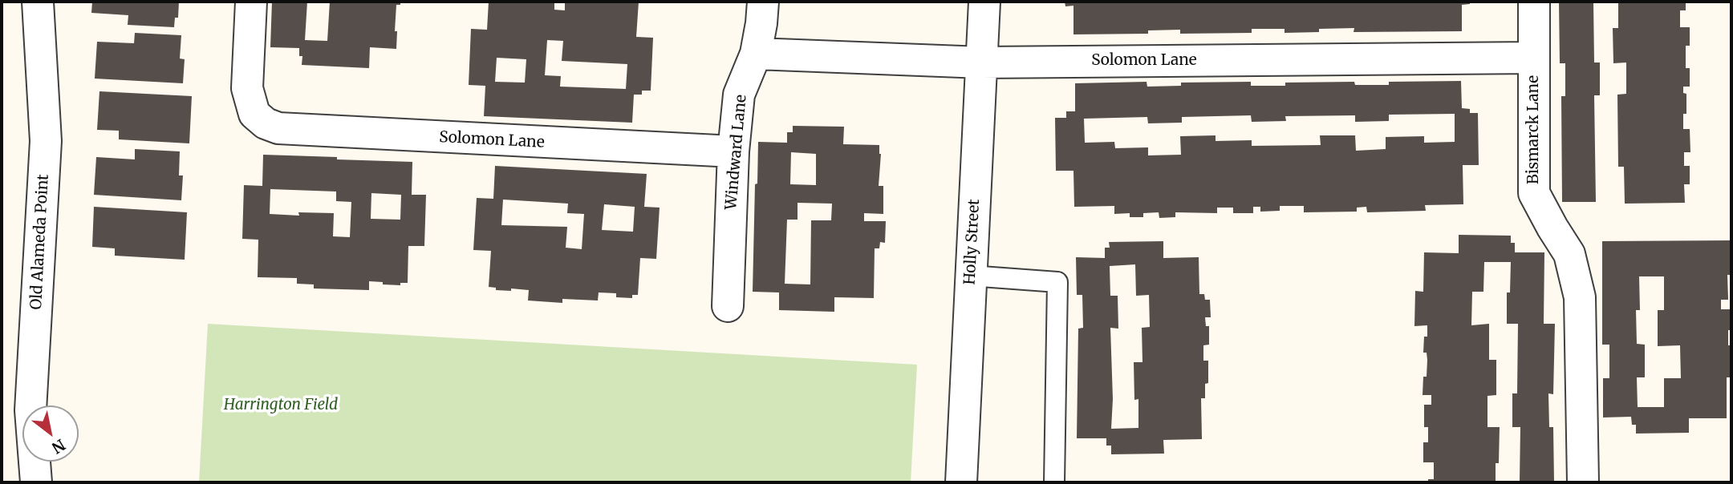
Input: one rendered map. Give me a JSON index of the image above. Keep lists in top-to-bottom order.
{
  "streets": {
    "street": [
      "Solomon Lane",
      "Bismarck Lane",
      "Windward Lane",
      "Old Alameda Point",
      "Holly Street"
    ]
  },
  "crossings": [
    ["Solomon Lane", "Bismarck Lane"],
    ["Solomon Lane", "Windward Lane"],
    ["Solomon Lane", "Holly Street"]
  ],
  "parks": ["Harrington Field"],
  "north": "bottom right"
}
